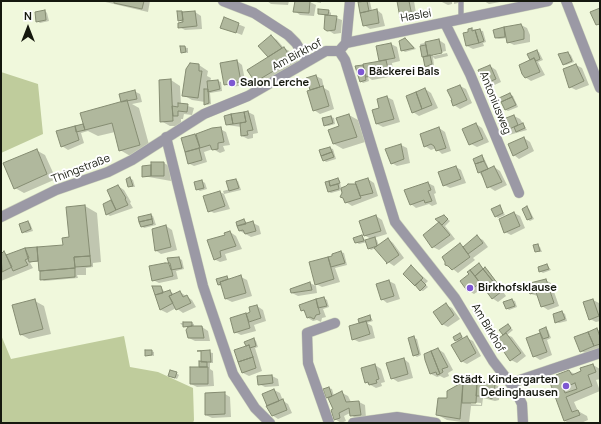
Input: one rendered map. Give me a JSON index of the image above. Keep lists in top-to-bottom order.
{
  "streets": {
    "street": [
      "Haslei",
      "Am Birkhof",
      "Antoniusweg",
      "Thingstraße"
    ]
  },
  "crossings": [
    ["Haslei", "Am Birkhof"],
    ["Haslei", "Antoniusweg"],
    ["Am Birkhof", "Thingstraße"]
  ],
  "places": [
    "Bäckerei Bals",
    "Salon Lerche",
    "Birkhofsklause",
    "Städt. Kindergarten Dedinghausen"
  ],
  "north": "top"
}
